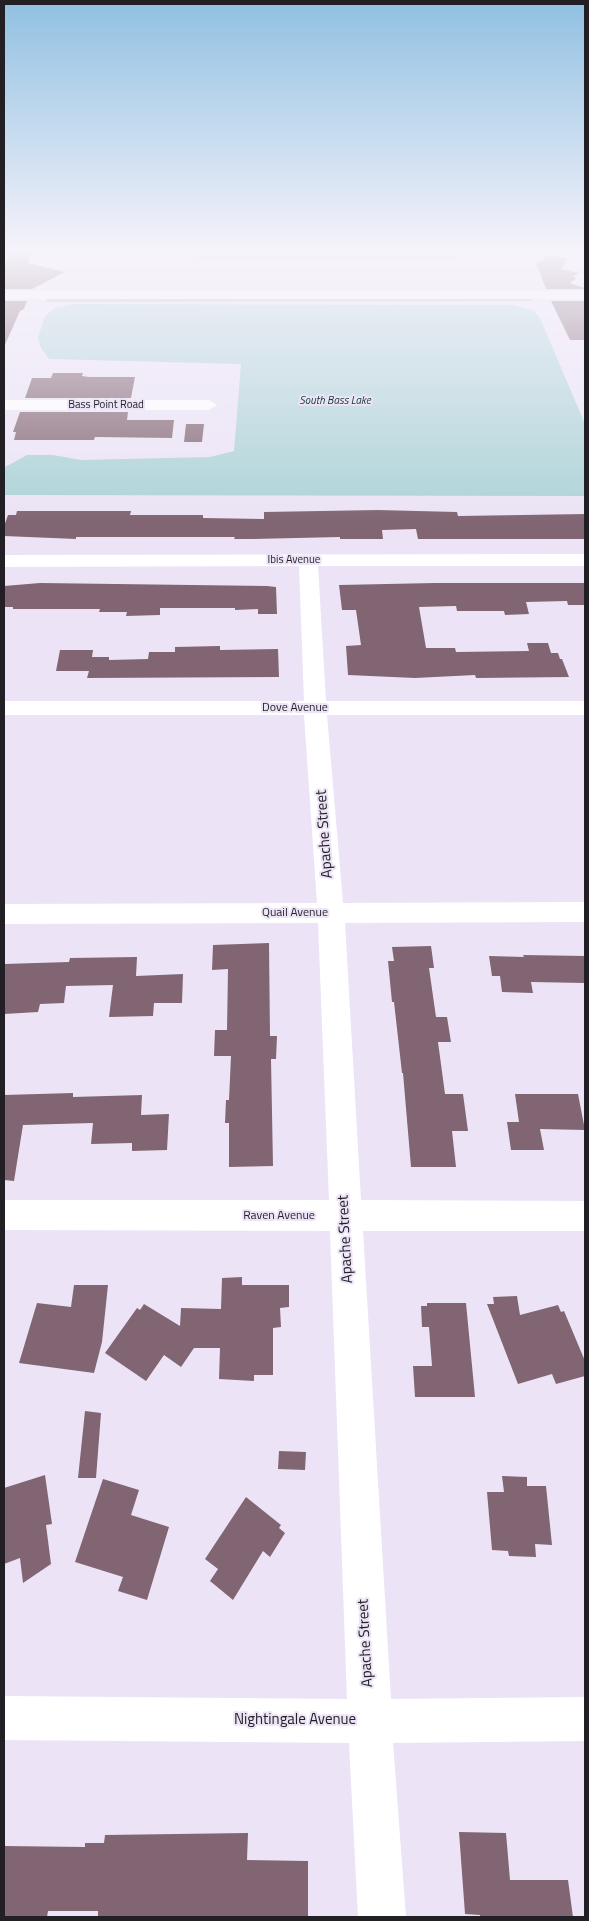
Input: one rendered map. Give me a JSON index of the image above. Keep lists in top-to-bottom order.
{
  "streets": {
    "street": [
      "Bass Point Road",
      "Ibis Avenue",
      "Dove Avenue",
      "Apache Street",
      "Quail Avenue",
      "Raven Avenue",
      "Nightingale Avenue"
    ]
  },
  "crossings": [
    ["Ibis Avenue", "Apache Street"],
    ["Dove Avenue", "Apache Street"],
    ["Apache Street", "Quail Avenue"],
    ["Apache Street", "Raven Avenue"],
    ["Apache Street", "Nightingale Avenue"]
  ],
  "water": ["South Bass Lake"]
}
